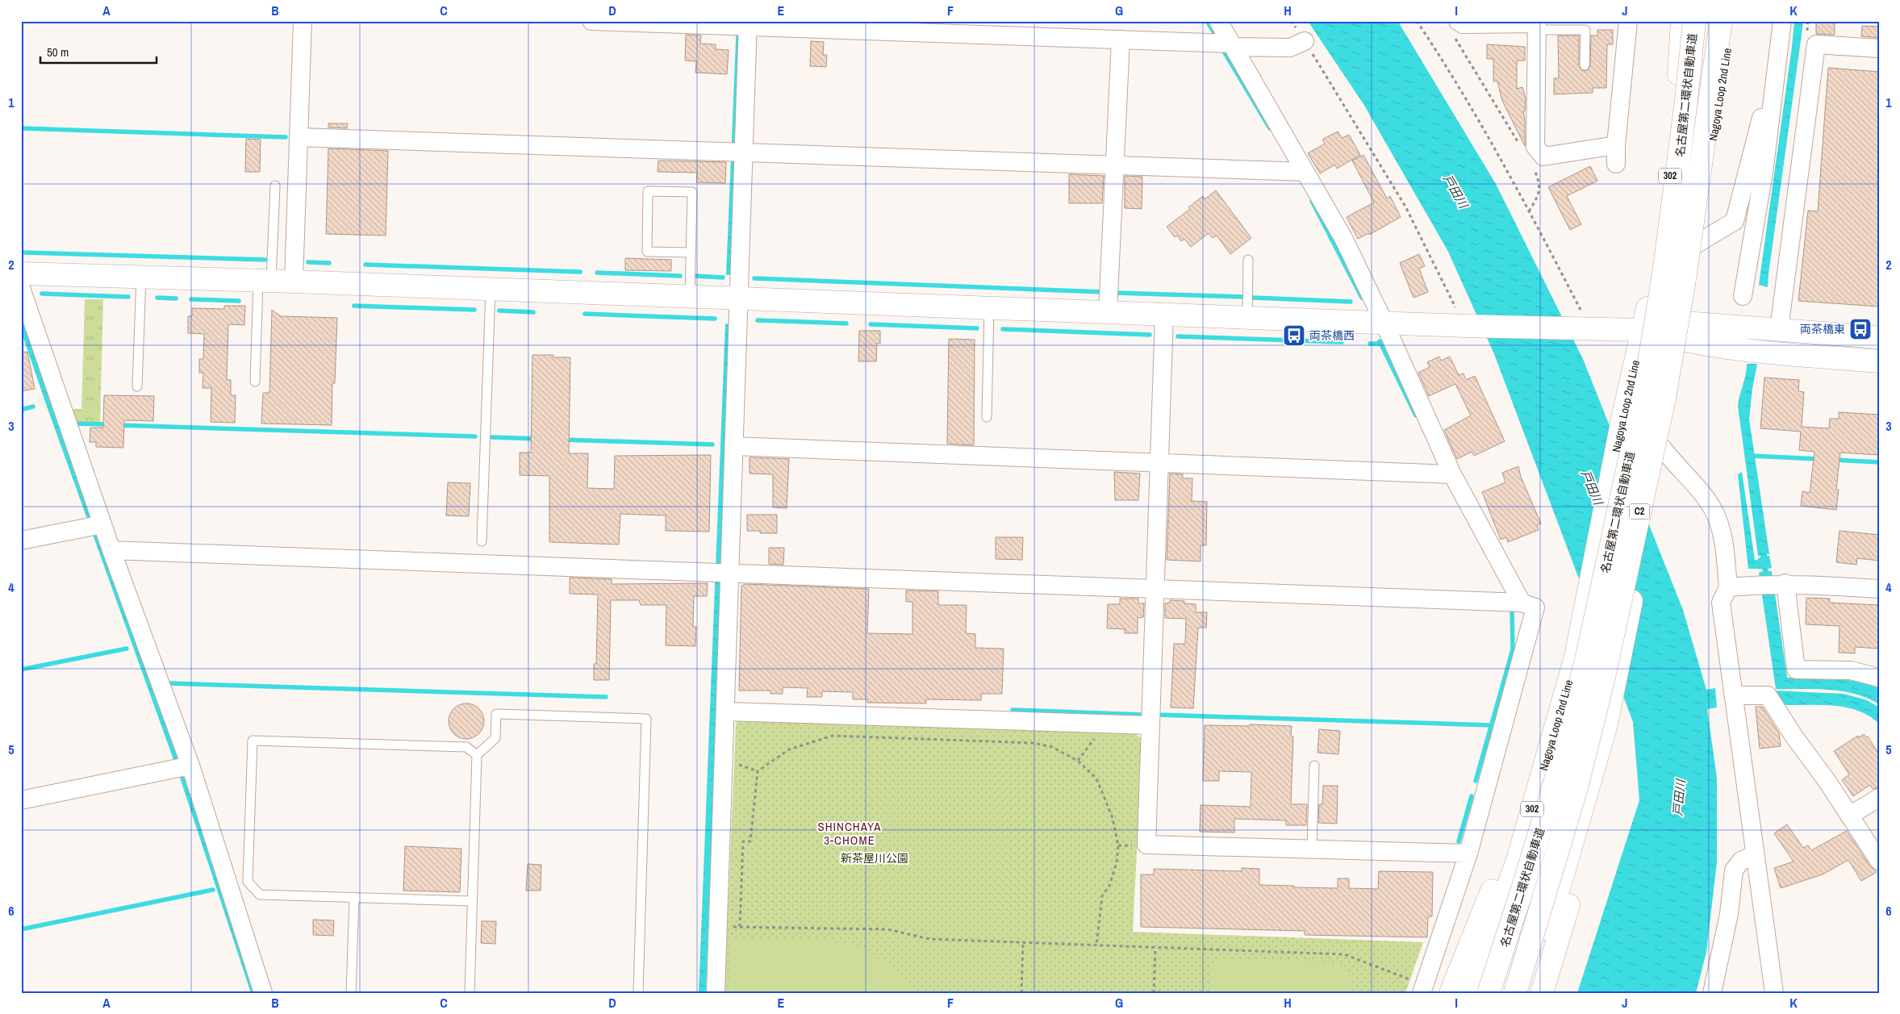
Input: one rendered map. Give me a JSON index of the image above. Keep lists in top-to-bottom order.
{
  "streets": {
    "main road": [
      "Nagoya Loop 2nd Line",
      "名古屋第二環状自動車道",
      "302",
      "C2"
    ]
  },
  "districts": ["SHINCHAYA 3-CHOME"],
  "water": ["戸田川"],
  "parks": ["新茶屋川公園"],
  "places": {
    "bus stop": ["両茶橋東", "両茶橋西"]
  },
  "scale_bar": "50 m",
  "grid": {
    "columns": [
      "A",
      "B",
      "C",
      "D",
      "E",
      "F",
      "G",
      "H",
      "I",
      "J",
      "K"
    ],
    "rows": [
      "1",
      "2",
      "3",
      "4",
      "5",
      "6"
    ]
  }
}
